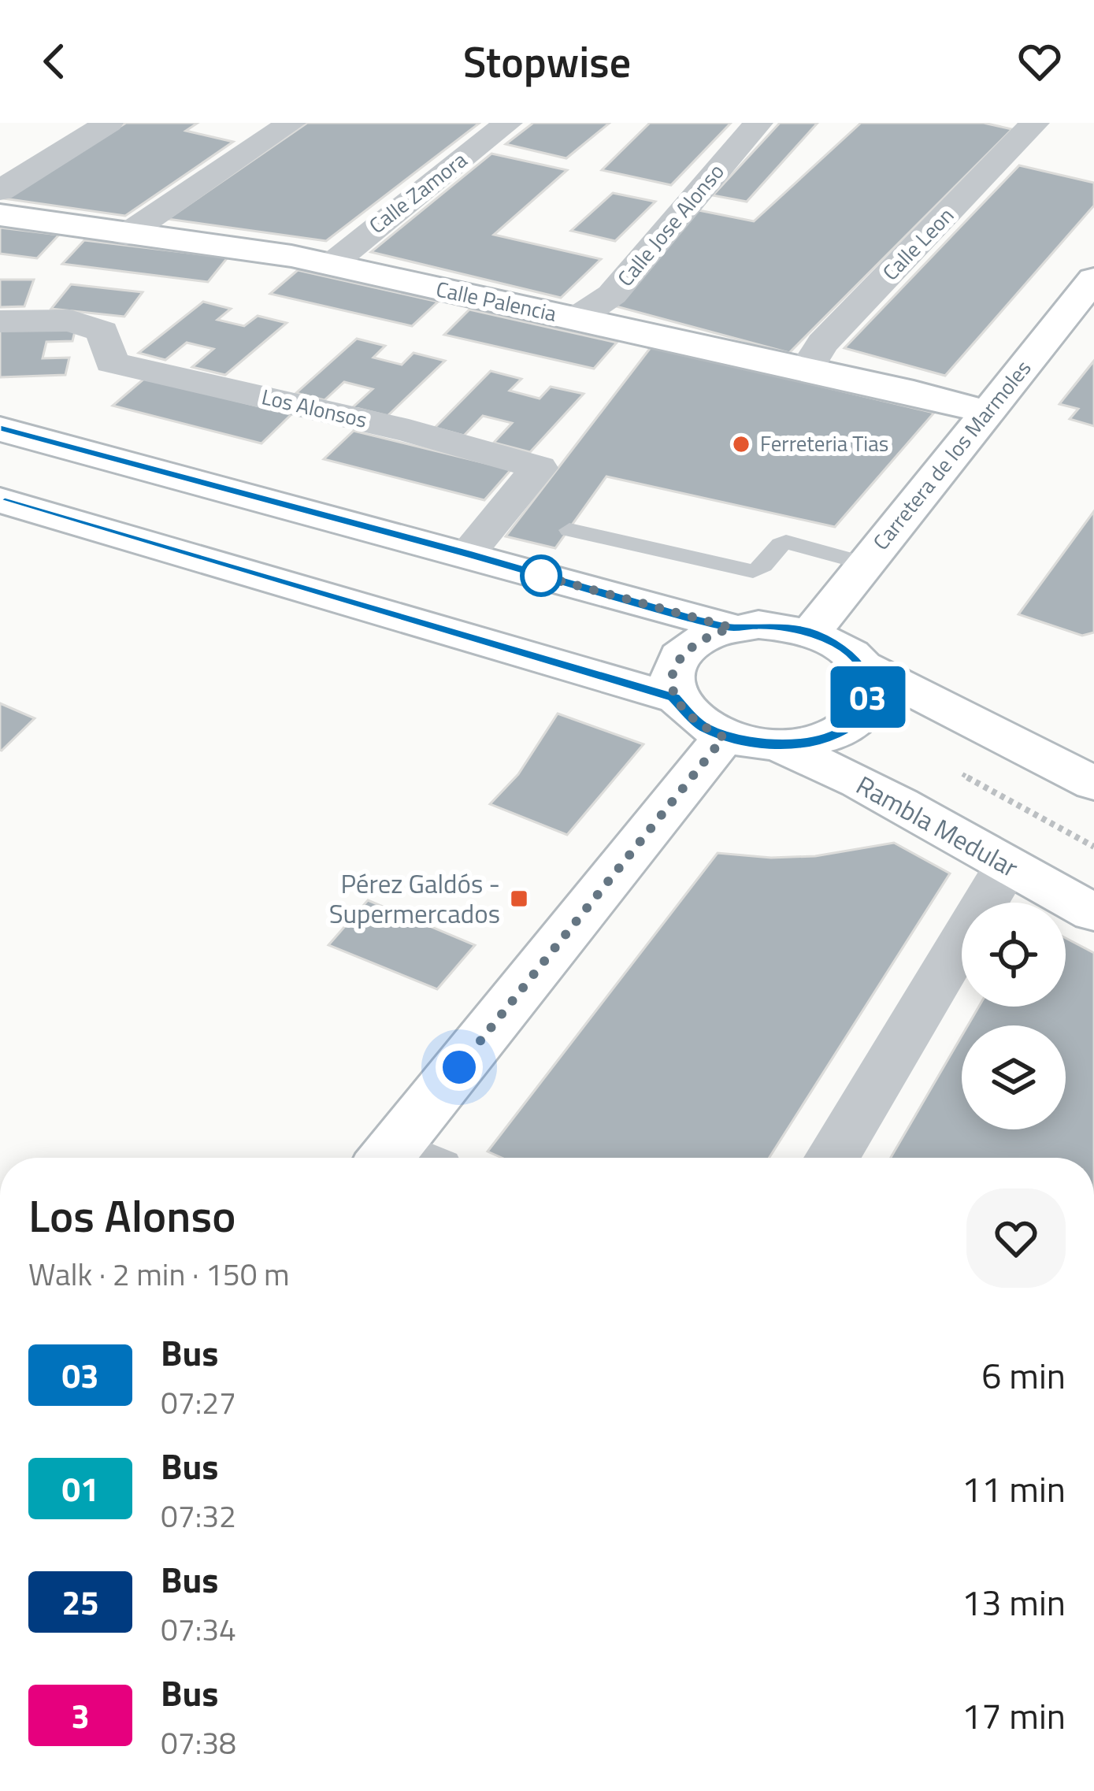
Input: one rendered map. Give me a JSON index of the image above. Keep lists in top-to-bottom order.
{
  "streets": {
    "main road": ["Calle Palencia", "Carretera de los Marmoles", "Rambla Medular"],
    "street": [
      "Calle Zamora",
      "Calle Jose Alonso",
      "Calle Leon",
      "Los Alonsos"
    ]
  },
  "crossings": [
    ["Calle Zamora", "Calle Palencia"],
    ["Calle Jose Alonso", "Calle Palencia"],
    ["Calle Leon", "Calle Palencia"],
    ["Calle Palencia", "Carretera de los Marmoles"],
    ["Carretera de los Marmoles", "Rambla Medular"]
  ],
  "places": {
    "other": ["Ferreteria Tias"],
    "transit": ["Pérez Galdós - Supermercados"]
  },
  "lines": ["bus line 03"],
  "page": {
    "header": "Stopwise",
    "on_map": "03",
    "heading": ["Los Alonso", "Walk · 2 min · 150 m"],
    "list": [
      {
        "mark": "03",
        "name": "Bus",
        "note": "07:27",
        "value": "6 min"
      },
      {
        "mark": "01",
        "name": "Bus",
        "note": "07:32",
        "value": "11 min"
      },
      {
        "mark": "25",
        "name": "Bus",
        "note": "07:34",
        "value": "13 min"
      },
      {
        "mark": "3",
        "name": "Bus",
        "note": "07:38",
        "value": "17 min"
      }
    ]
  }
}
